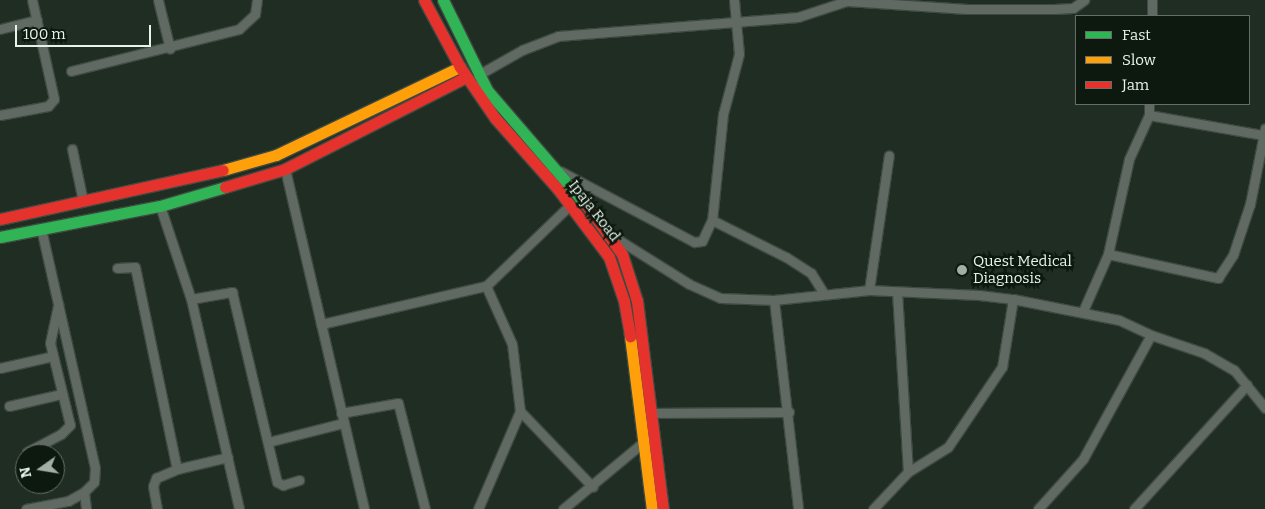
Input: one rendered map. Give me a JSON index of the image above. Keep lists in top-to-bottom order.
{
  "streets": {
    "main road": ["Ipaja Road"]
  },
  "places": ["Quest Medical Diagnosis"],
  "legend": ["Fast", "Slow", "Jam"],
  "scale_bar": "100 m",
  "north": "left"
}
